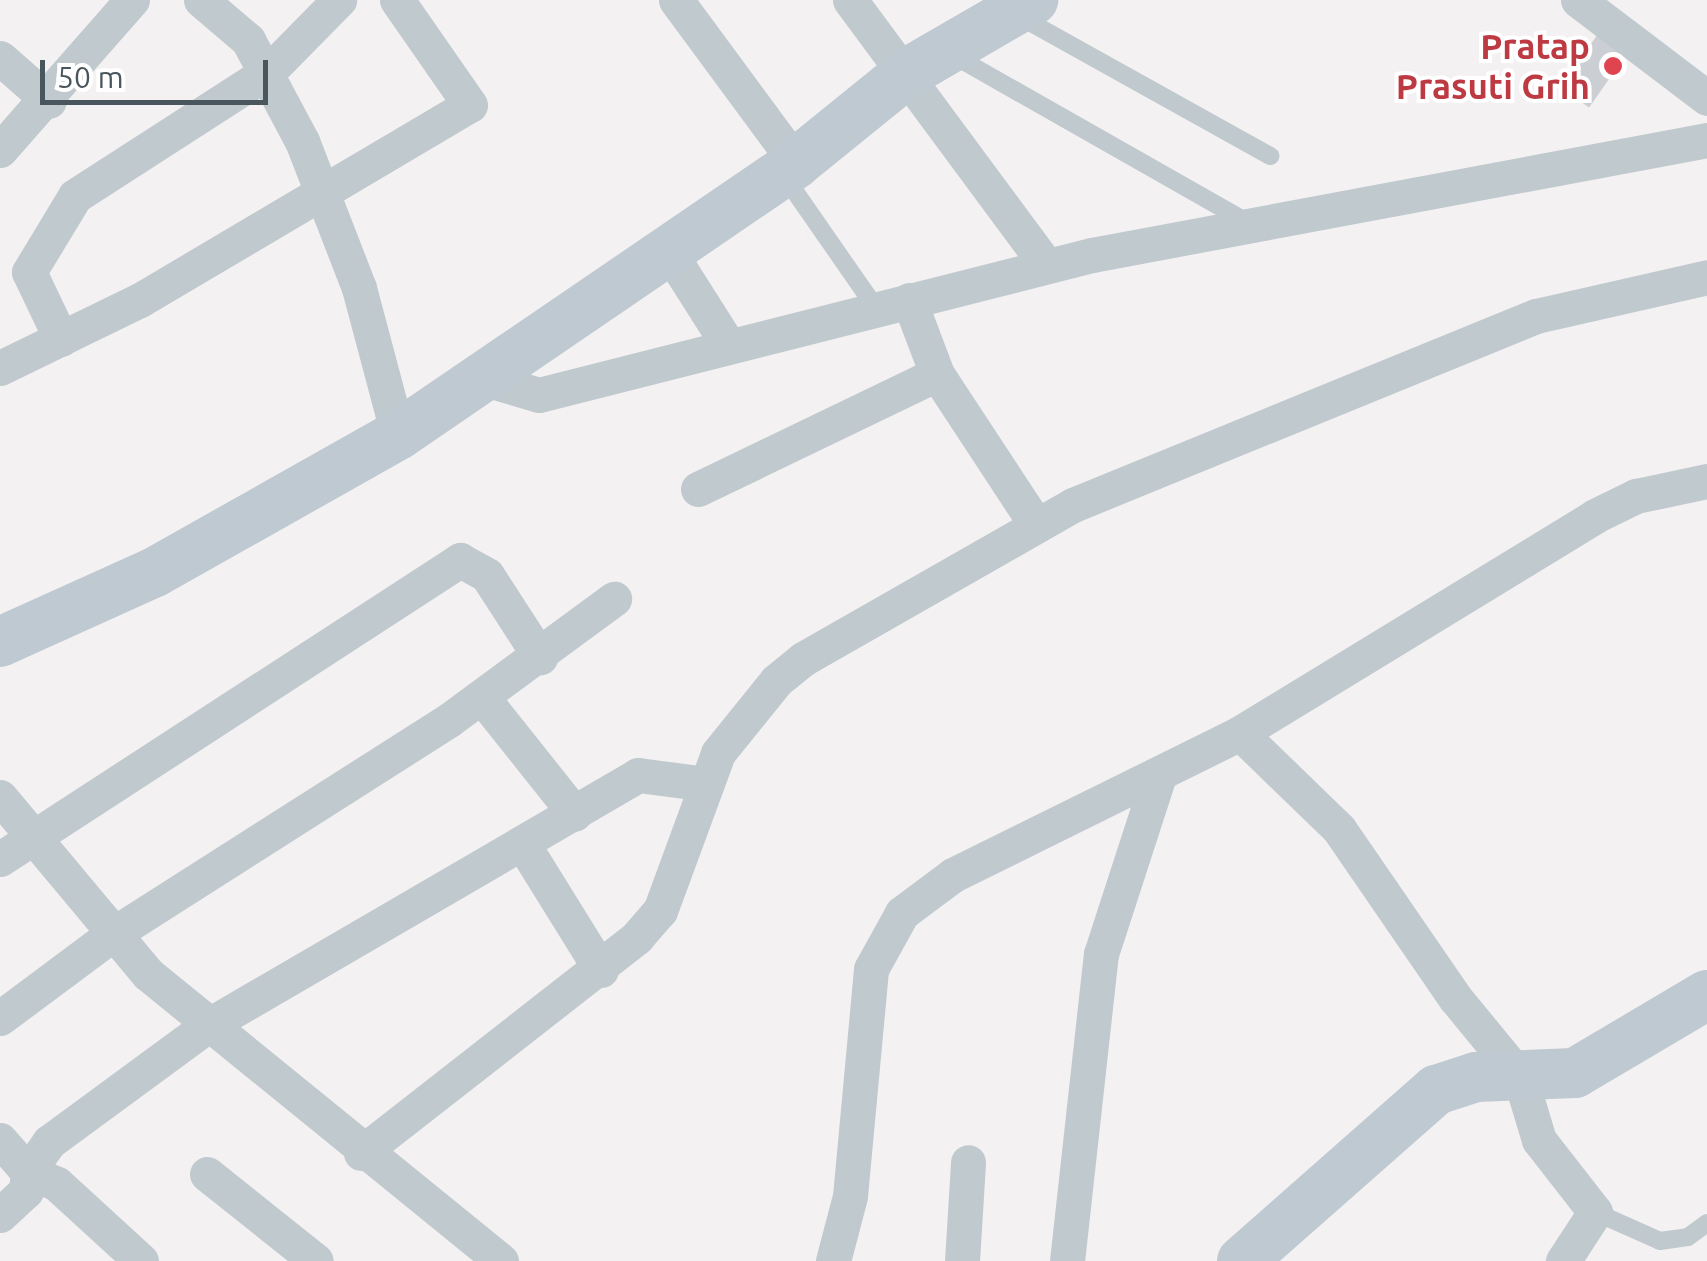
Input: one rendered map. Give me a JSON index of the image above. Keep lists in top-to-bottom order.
{
  "places": ["Pratap Prasuti Grih"],
  "scale_bar": "50 m"
}
